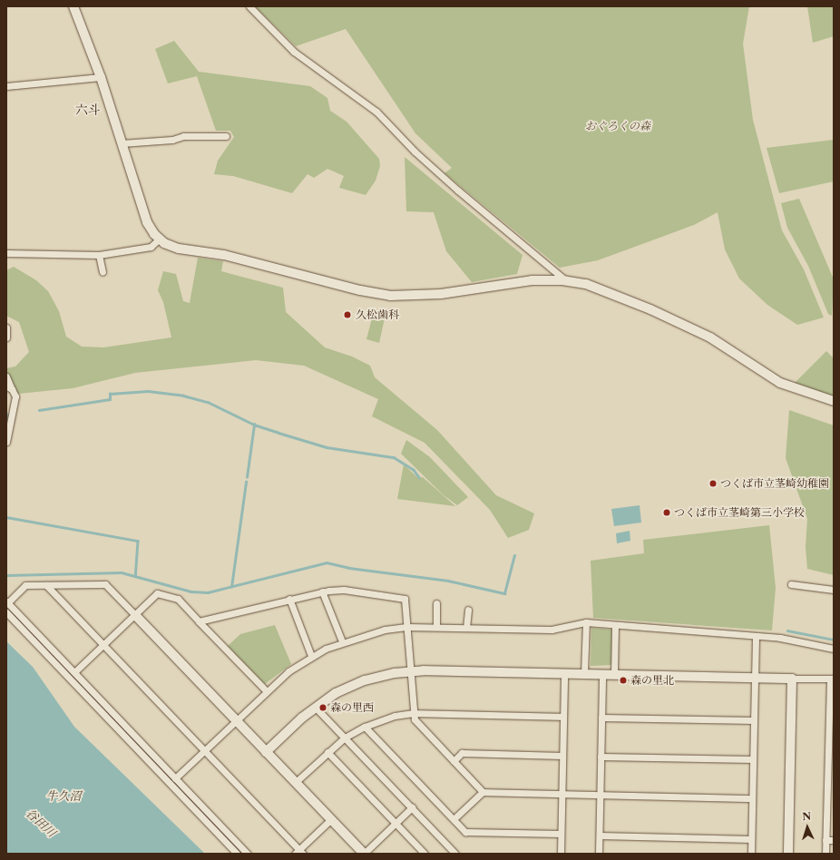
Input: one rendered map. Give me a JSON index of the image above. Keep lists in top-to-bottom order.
{
  "districts": ["六斗"],
  "water": ["牛久沼", "谷田川"],
  "parks": ["おぐろくの森"],
  "places": [
    "久松歯科",
    "つくば市立茎崎幼稚園",
    "つくば市立茎崎第三小学校",
    "森の里北",
    "森の里西"
  ],
  "north": "top"
}
